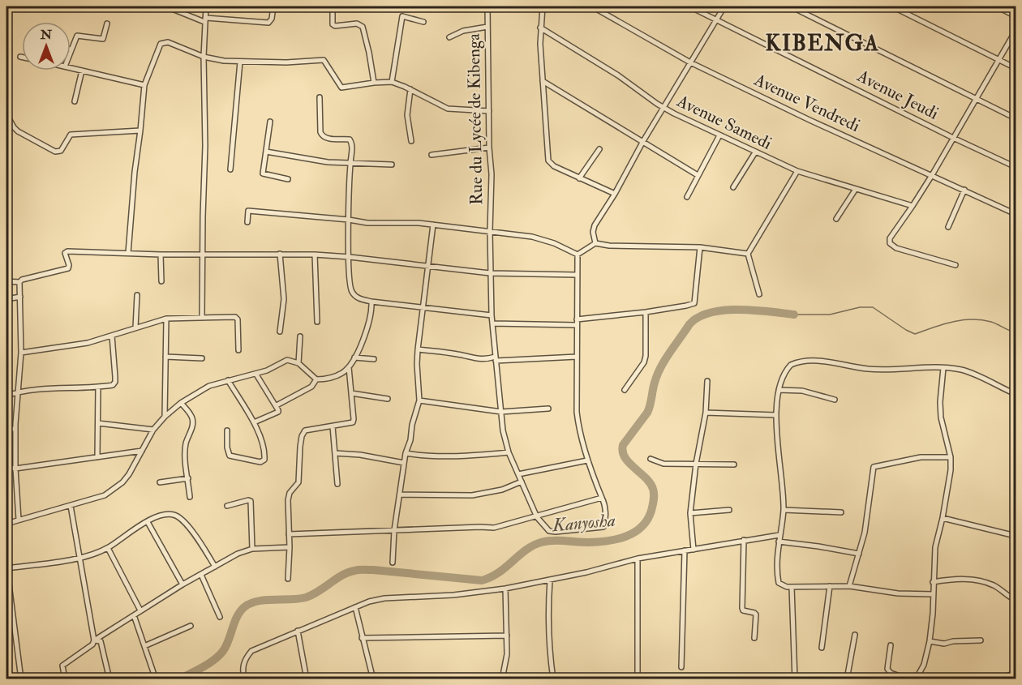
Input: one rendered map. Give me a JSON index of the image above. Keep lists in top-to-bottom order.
{
  "streets": {
    "street": [
      "Avenue Jeudi",
      "Avenue Vendredi",
      "Rue du Lycée de Kibenga",
      "Avenue Samedi"
    ]
  },
  "districts": ["KIBENGA"],
  "water": ["Kanyosha"],
  "north": "top"
}
